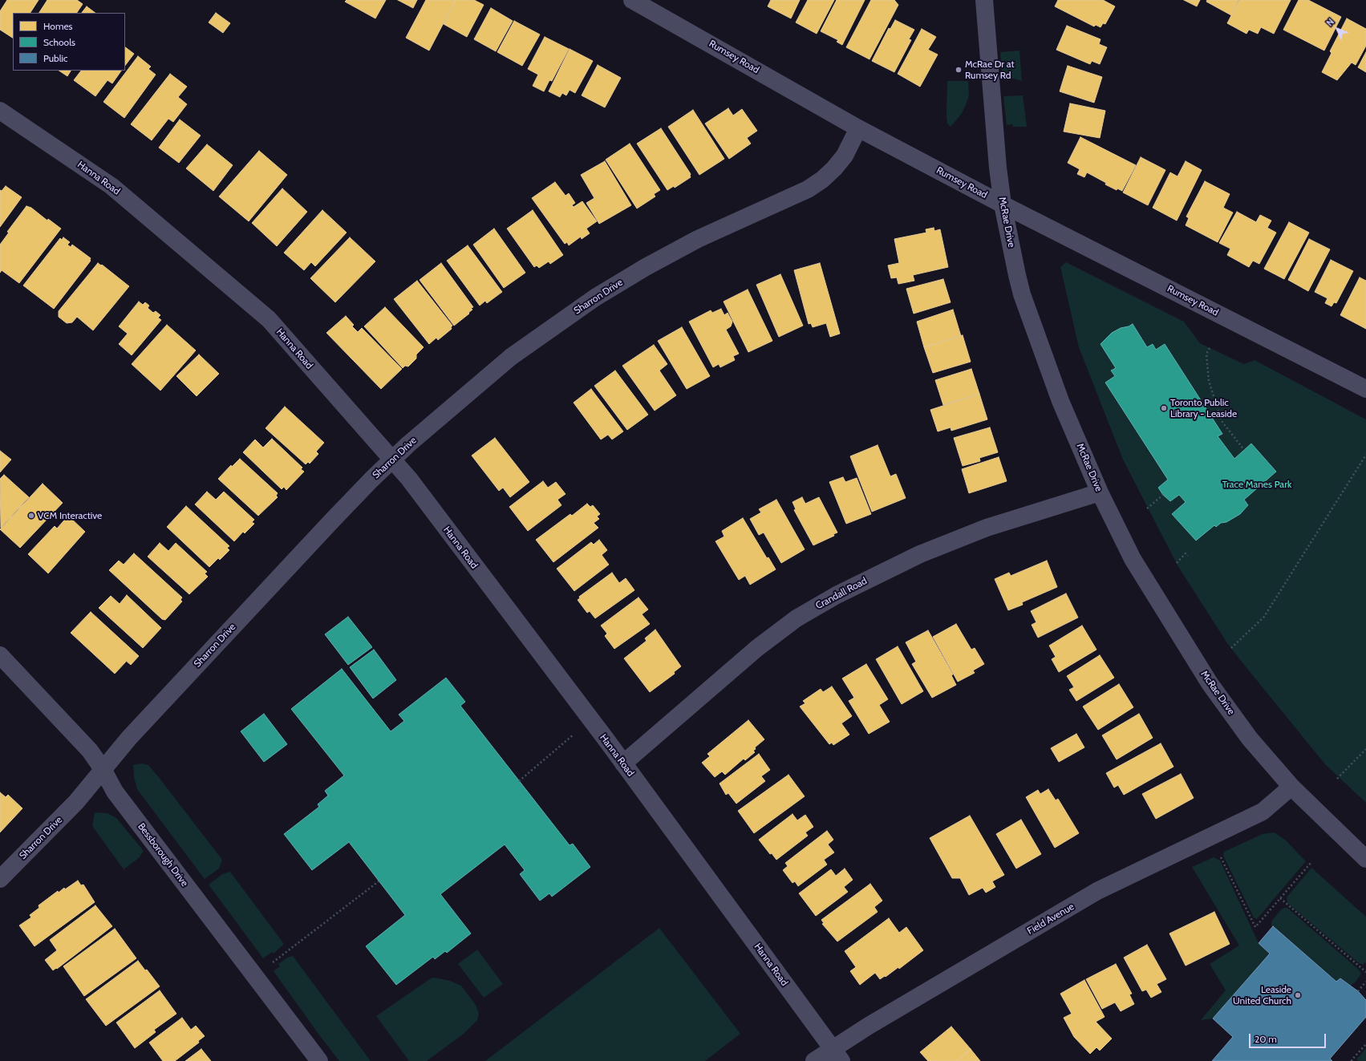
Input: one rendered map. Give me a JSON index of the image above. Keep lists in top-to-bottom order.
{
  "streets": {
    "street": [
      "Rumsey Road",
      "Hanna Road",
      "McRae Drive",
      "Sharron Drive",
      "Crandall Road",
      "Bessborough Drive",
      "Field Avenue"
    ]
  },
  "crossings": [
    ["Rumsey Road", "McRae Drive"],
    ["Rumsey Road", "Sharron Drive"],
    ["Hanna Road", "Sharron Drive"],
    ["Hanna Road", "Crandall Road"],
    ["Hanna Road", "Field Avenue"],
    ["McRae Drive", "Crandall Road"],
    ["McRae Drive", "Field Avenue"],
    ["Sharron Drive", "Bessborough Drive"]
  ],
  "parks": ["Trace Manes Park"],
  "places": [
    "McRae Dr at Rumsey Rd",
    "Toronto Public Library - Leaside",
    "VCM Interactive",
    "Leaside United Church"
  ],
  "legend": ["Homes", "Schools", "Public"],
  "scale_bar": "20 m",
  "north": "top left"
}
